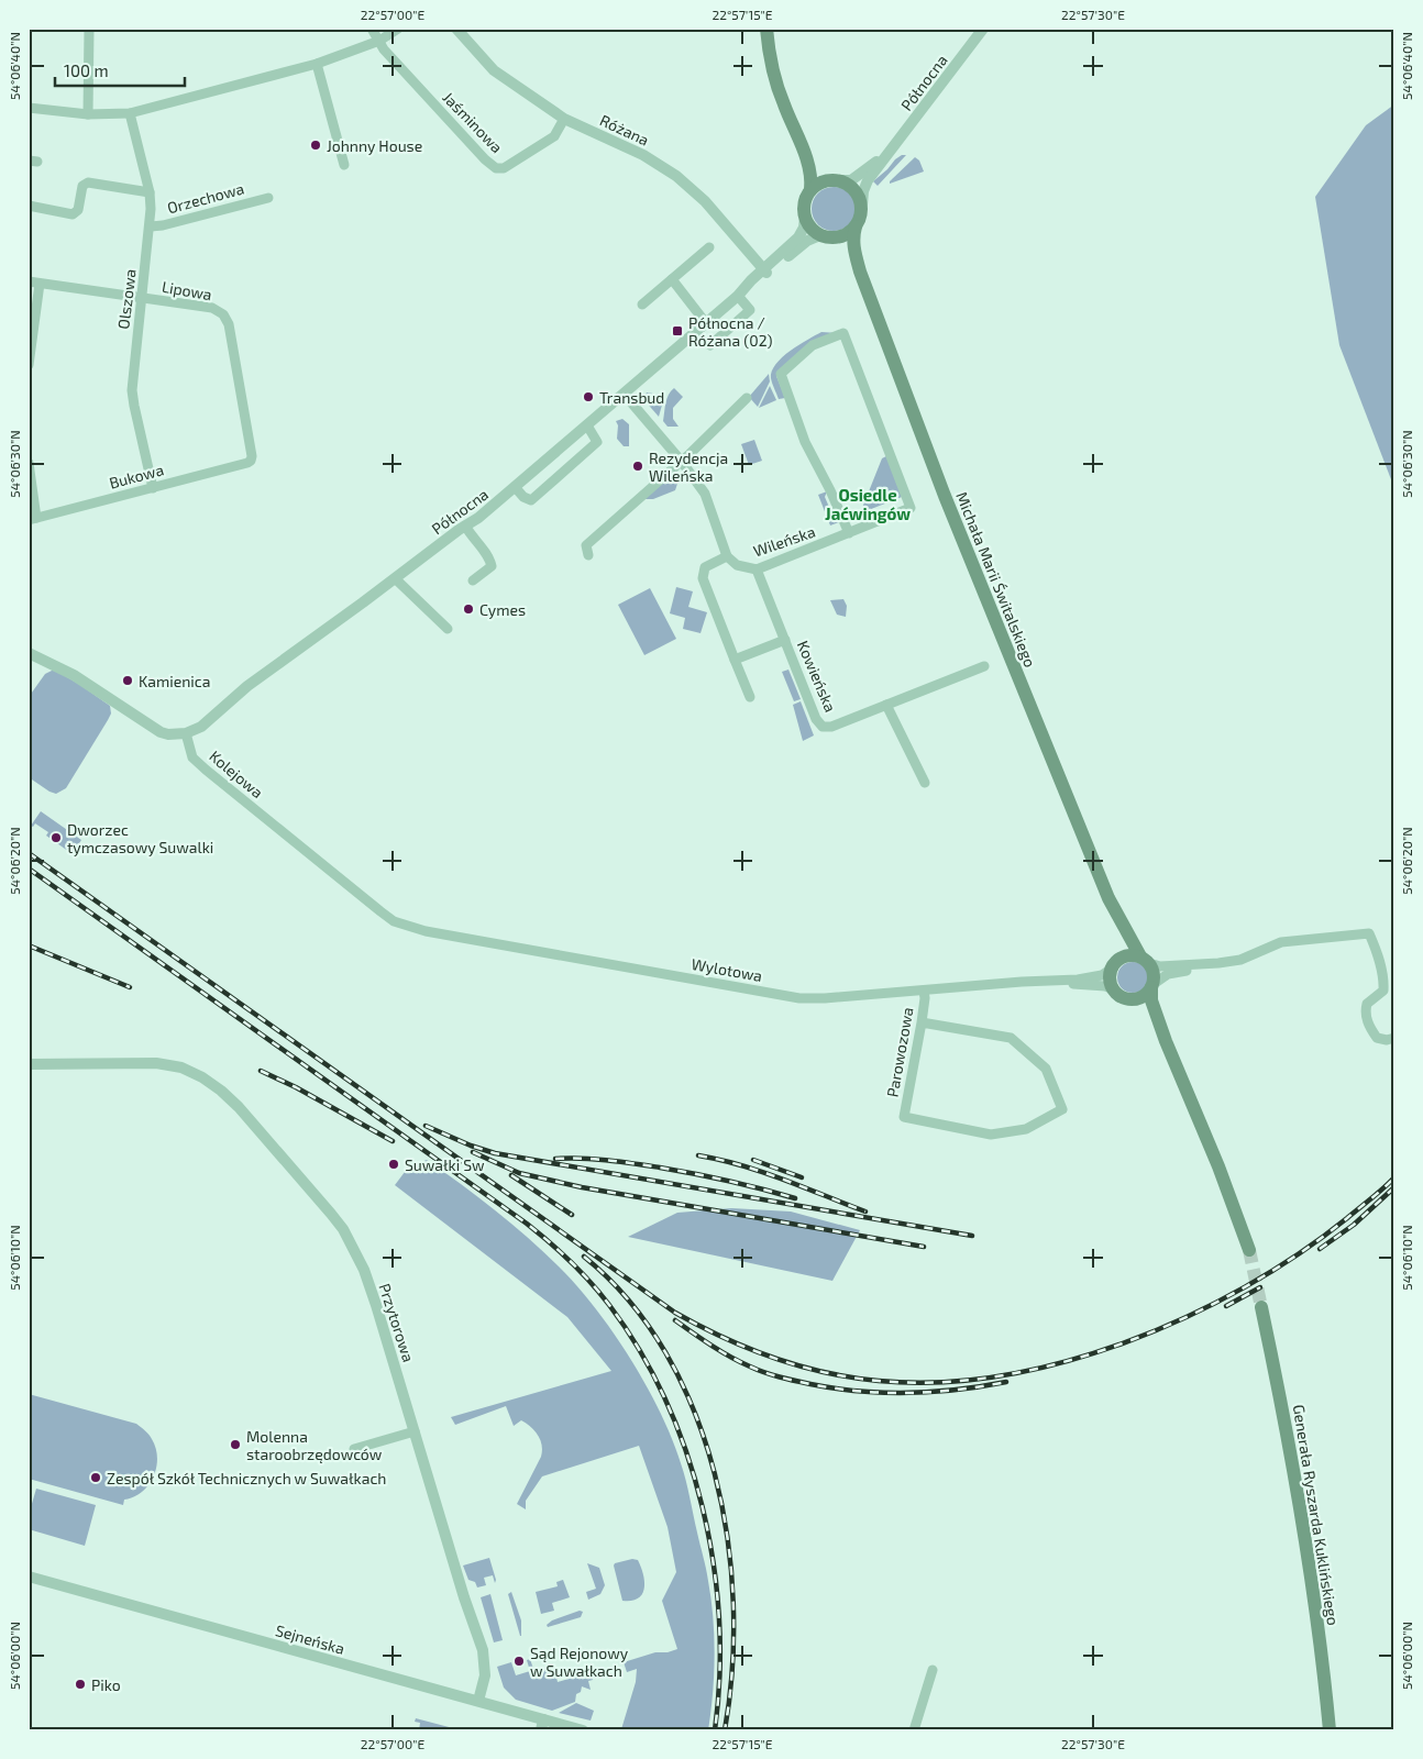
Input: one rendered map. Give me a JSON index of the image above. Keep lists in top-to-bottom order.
{
  "streets": {
    "main road": ["Michała Marii Świtalskiego", "Generała Ryszarda Kuklińskiego"],
    "street": [
      "Północna",
      "Jaśminowa",
      "Różana",
      "Orzechowa",
      "Lipowa",
      "Olszowa",
      "Bukowa",
      "Wileńska",
      "Kowieńska",
      "Kolejowa",
      "Wylotowa",
      "Parowozowa",
      "Przytorowa",
      "Sejneńska"
    ]
  },
  "crossings": [
    ["Północna", "Różana"],
    ["Północna", "Michała Marii Świtalskiego"],
    ["Północna", "Kolejowa"],
    ["Jaśminowa", "Różana"],
    ["Orzechowa", "Olszowa"],
    ["Lipowa", "Olszowa"],
    ["Lipowa", "Bukowa"],
    ["Olszowa", "Bukowa"],
    ["Wileńska", "Kowieńska"],
    ["Michała Marii Świtalskiego", "Wylotowa"],
    ["Kolejowa", "Wylotowa"],
    ["Wylotowa", "Parowozowa"],
    ["Przytorowa", "Sejneńska"]
  ],
  "districts": ["Osiedle Jaćwingów"],
  "places": {
    "other": [
      "Johnny House",
      "Transbud",
      "Rezydencja Wileńska",
      "Cymes",
      "Kamienica",
      "Dworzec tymczasowy Suwalki",
      "Suwałki Sw",
      "Molenna staroobrzędowców",
      "Zespół Szkół Technicznych w Suwałkach",
      "Sąd Rejonowy w Suwałkach",
      "Piko"
    ],
    "transit": ["Północna / Różana (02)"]
  },
  "scale_bar": "100 m",
  "coordinates": [
    "22°57'00\"E",
    "22°57'15\"E",
    "22°57'30\"E",
    "54°06'40\"N",
    "54°06'30\"N",
    "54°06'20\"N",
    "54°06'10\"N",
    "54°06'00\"N"
  ]
}
